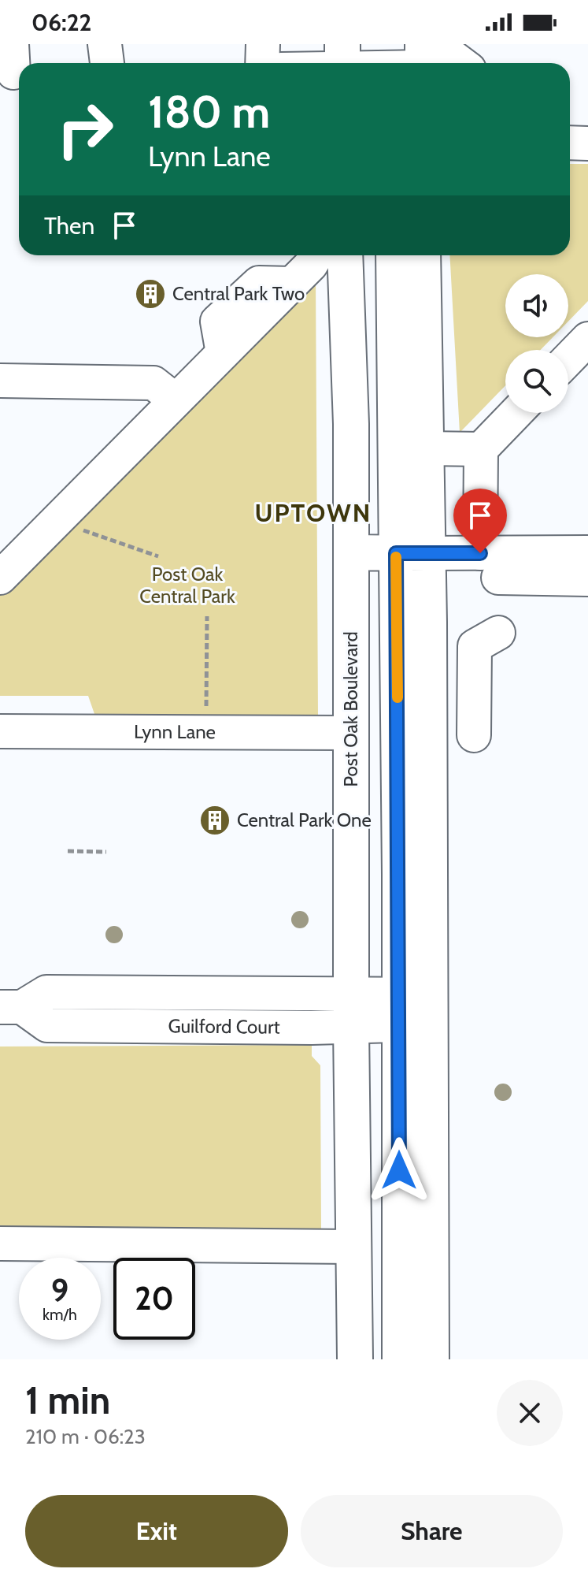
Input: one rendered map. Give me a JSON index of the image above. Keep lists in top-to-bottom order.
{
  "streets": {
    "main road": ["Post Oak Boulevard"],
    "street": ["Lynn Lane", "Guilford Court"]
  },
  "crossings": [
    ["Post Oak Boulevard", "Lynn Lane"],
    ["Post Oak Boulevard", "Guilford Court"]
  ],
  "districts": ["UPTOWN"],
  "parks": ["Post Oak Central Park"],
  "places": {
    "building": ["Central Park Two", "Central Park One"]
  },
  "page": {
    "status": "06:22",
    "turn": ["180 m", "Lynn Lane"],
    "then": "Then",
    "speed": "9 km/h",
    "limit": "20",
    "heading": ["1 min", "210 m · 06:23"],
    "buttons": ["Exit", "Share"]
  }
}
